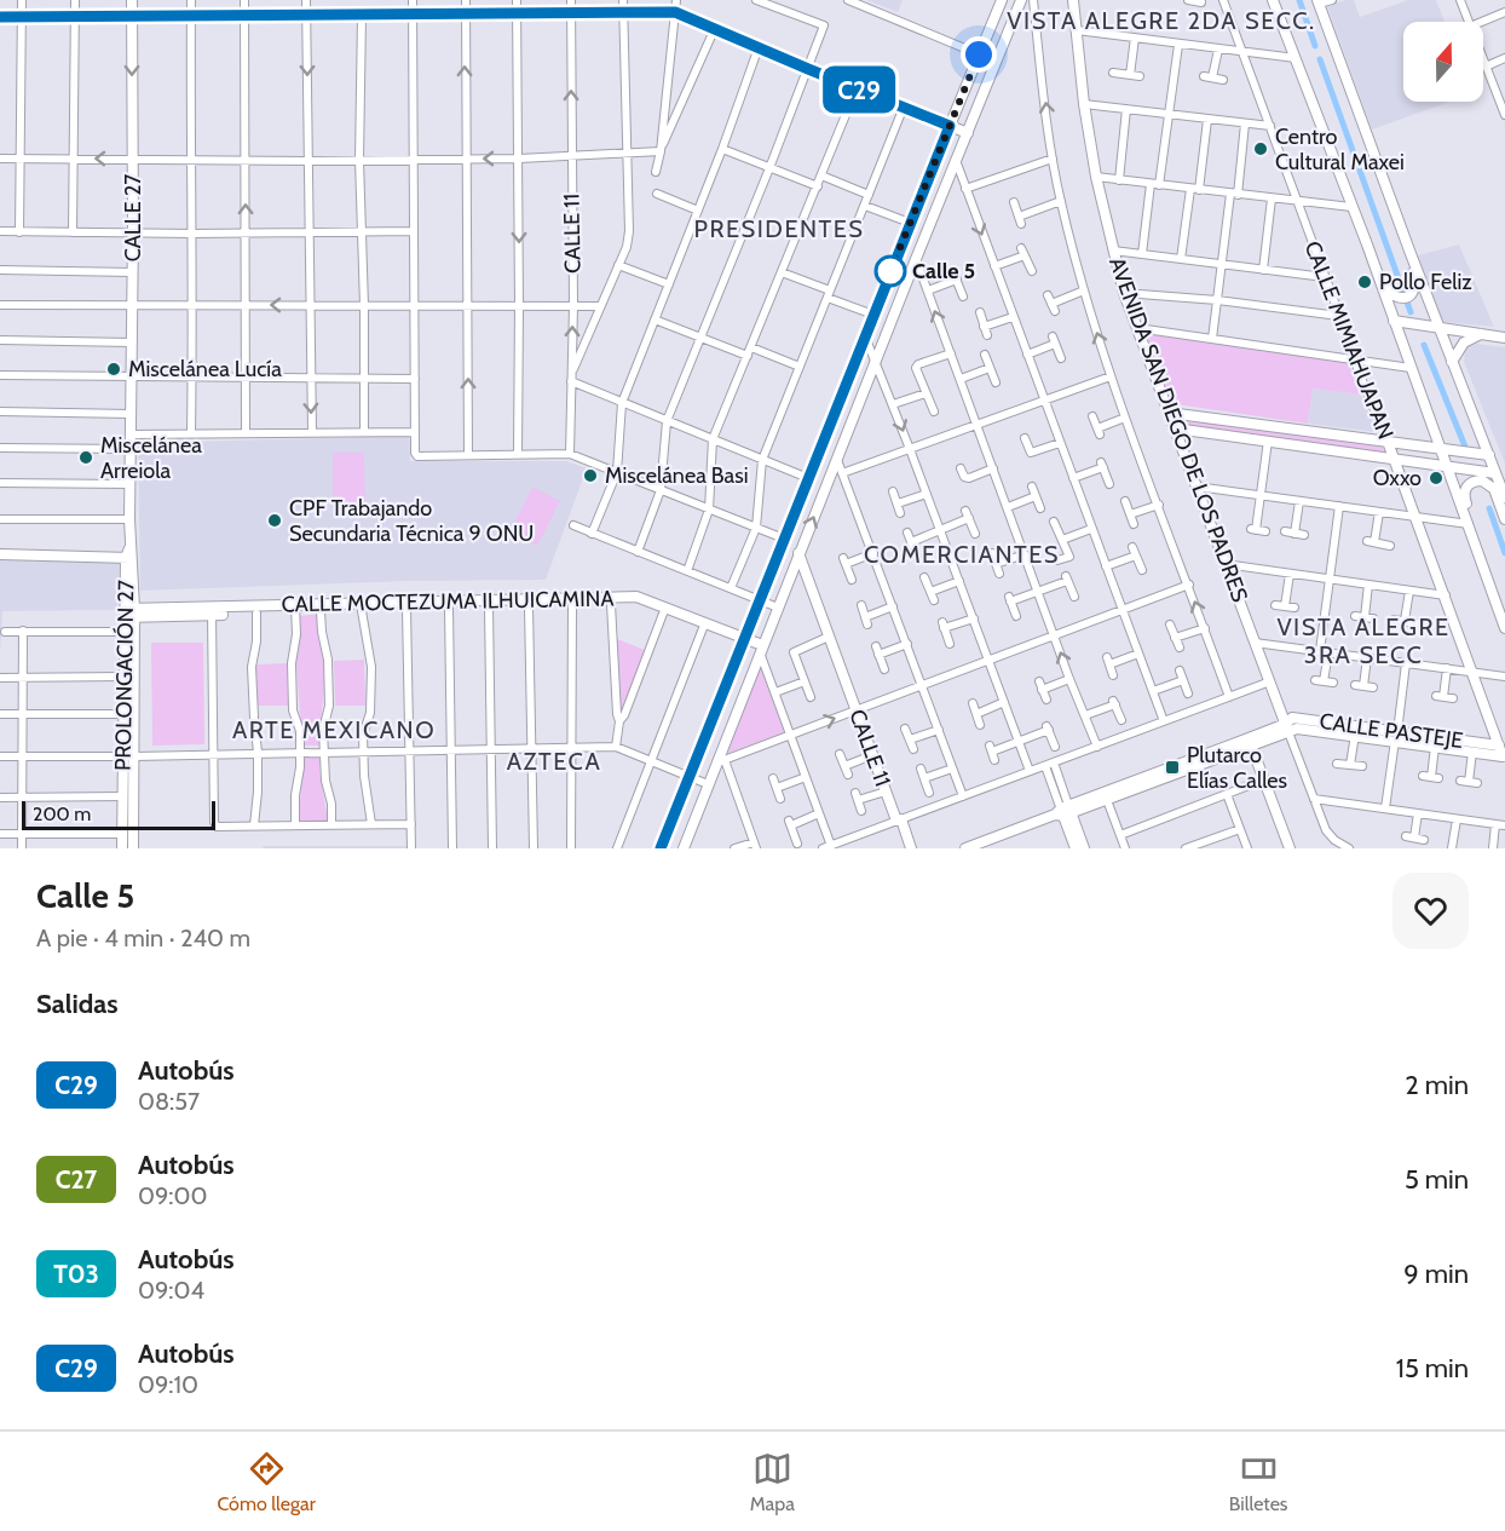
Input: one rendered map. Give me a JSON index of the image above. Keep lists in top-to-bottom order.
{
  "streets": {
    "street": [
      "CALLE 27",
      "CALLE 11",
      "CALLE MIMIAHUAPAN",
      "AVENIDA SAN DIEGO DE LOS PADRES",
      "CALLE MOCTEZUMA ILHUICAMINA",
      "PROLONGACIÓN 27",
      "CALLE PASTEJE"
    ]
  },
  "crossings": [
    ["CALLE 27", "PROLONGACIÓN 27"],
    ["CALLE MIMIAHUAPAN", "CALLE PASTEJE"],
    ["AVENIDA SAN DIEGO DE LOS PADRES", "CALLE PASTEJE"],
    ["CALLE MOCTEZUMA ILHUICAMINA", "PROLONGACIÓN 27"]
  ],
  "districts": [
    "VISTA ALEGRE 2DA SECC.",
    "PRESIDENTES",
    "COMERCIANTES",
    "VISTA ALEGRE 3RA SECC",
    "ARTE MEXICANO",
    "AZTECA"
  ],
  "places": {
    "other": [
      "Centro Cultural Maxei",
      "Calle 5",
      "Pollo Feliz",
      "Miscelánea Lucía",
      "Miscelánea Arreiola",
      "Miscelánea Basi",
      "Oxxo",
      "CPF Trabajando Secundaria Técnica 9 ONU"
    ],
    "transit": ["Plutarco Elías Calles"]
  },
  "lines": ["bus line C29"],
  "scale_bar": "200 m",
  "north": "top",
  "page": {
    "on_map": "C29",
    "scale": "200 m",
    "heading": [
      ["Calle 5", "A pie · 4 min · 240 m"],
      "Salidas"
    ],
    "list": [
      {
        "mark": "C29",
        "name": "Autobús",
        "note": "08:57",
        "value": "2 min"
      },
      {
        "mark": "C27",
        "name": "Autobús",
        "note": "09:00",
        "value": "5 min"
      },
      {
        "mark": "T03",
        "name": "Autobús",
        "note": "09:04",
        "value": "9 min"
      },
      {
        "mark": "C29",
        "name": "Autobús",
        "note": "09:10",
        "value": "15 min"
      }
    ],
    "tabs": ["Cómo llegar", "Mapa", "Billetes"]
  }
}
